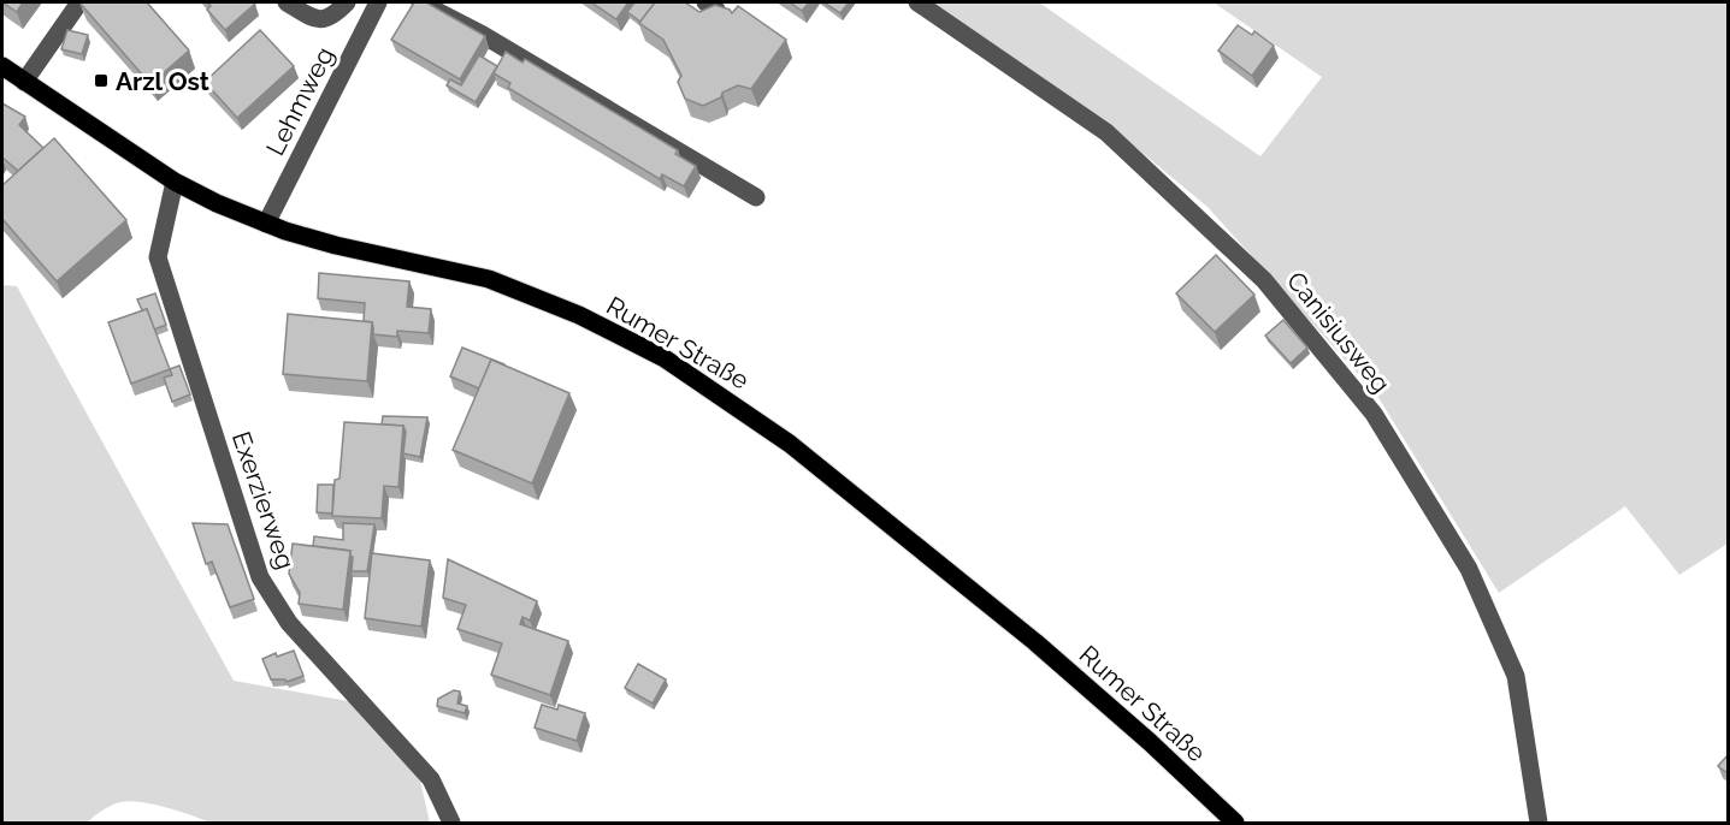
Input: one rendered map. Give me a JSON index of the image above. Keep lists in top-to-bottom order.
{
  "streets": {
    "main road": ["Rumer Straße"],
    "street": ["Lehmweg", "Canisiusweg", "Exerzierweg"]
  },
  "crossings": [
    ["Lehmweg", "Rumer Straße"],
    ["Rumer Straße", "Exerzierweg"]
  ],
  "places": {
    "transit": ["Arzl Ost"]
  }
}
